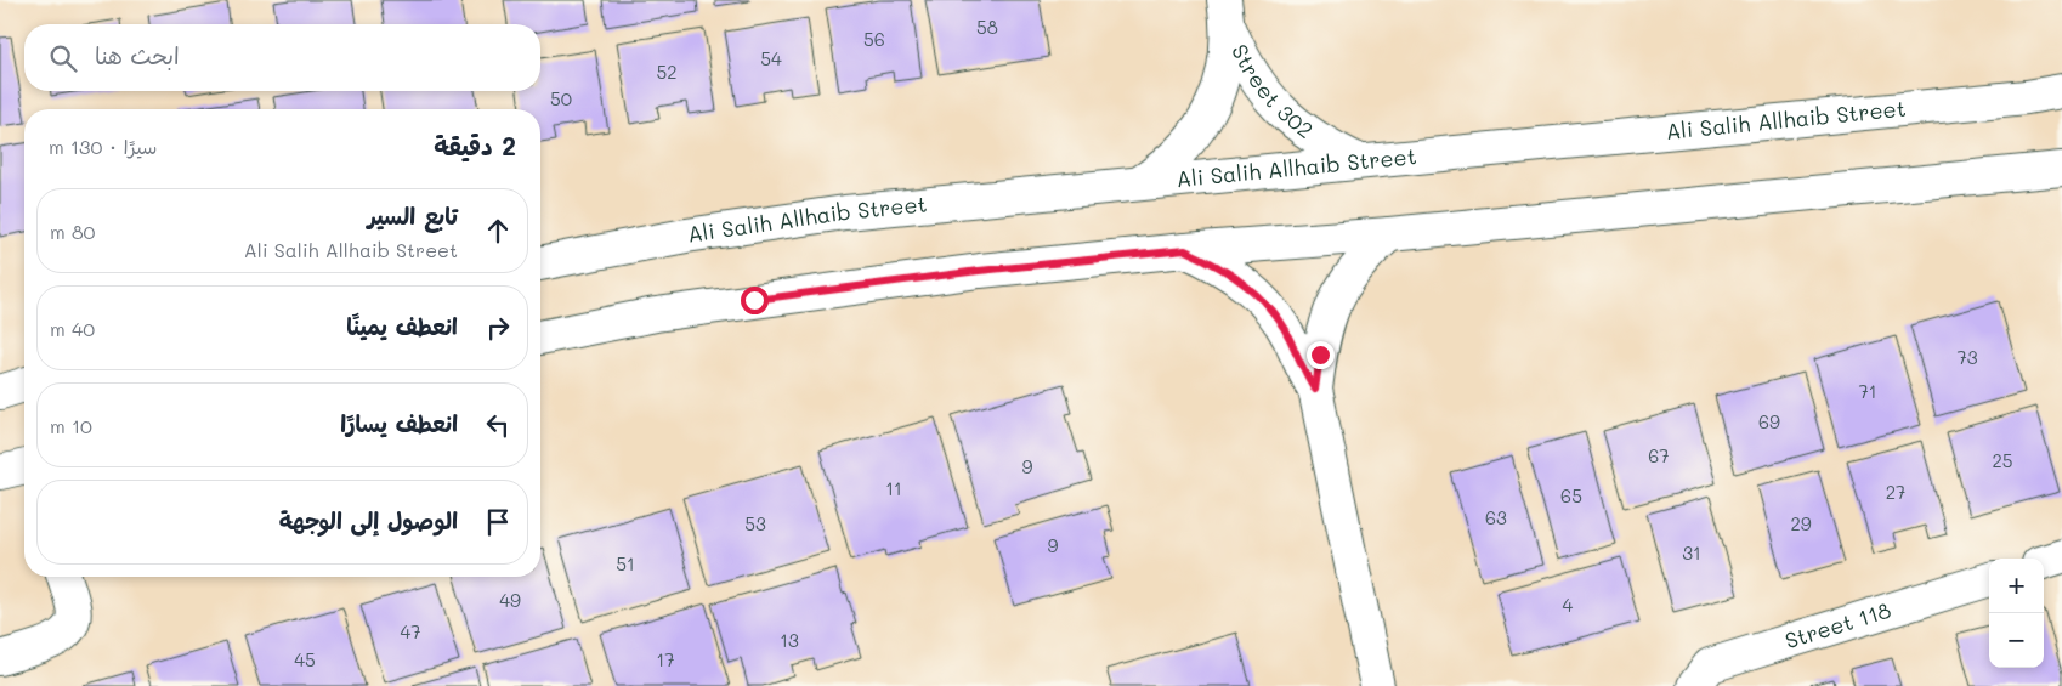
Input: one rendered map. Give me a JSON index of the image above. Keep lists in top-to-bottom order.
{
  "streets": {
    "street": ["Street 302", "Ali Salih Allhaib Street", "Street 118"]
  },
  "crossings": [
    ["Street 302", "Ali Salih Allhaib Street"]
  ],
  "house_numbers": [
    "58",
    "56",
    "54",
    "52",
    "50",
    "73",
    "71",
    "69",
    "67",
    "25",
    "9",
    "11",
    "27",
    "65",
    "63",
    "53",
    "29",
    "9",
    "31",
    "51",
    "49",
    "4",
    "47",
    "13",
    "45",
    "17"
  ],
  "page": {
    "search": "ابحث هنا",
    "heading": ["2 دقيقة", "سيرًا · 130 m"],
    "list": [
      ["تابع السير", "Ali Salih Allhaib Street", "80 m"],
      ["انعطف يمينًا", "40 m"],
      ["انعطف يسارًا", "10 m"],
      "الوصول إلى الوجهة"
    ],
    "map_buttons": ["+", "−"]
  }
}
